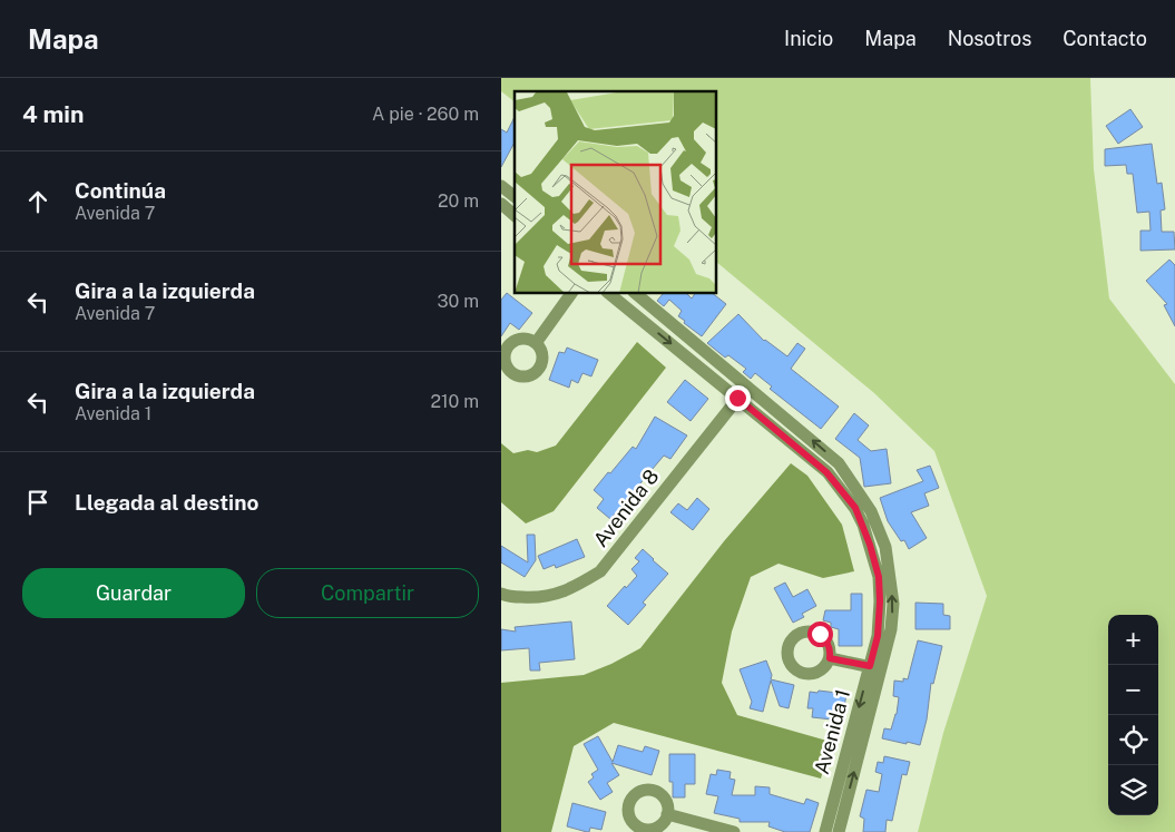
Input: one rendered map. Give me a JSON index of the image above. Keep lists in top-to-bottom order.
{
  "streets": {
    "street": ["Avenida 8", "Avenida 1"]
  },
  "crossings": [
    ["Avenida 8", "Avenida 1"]
  ],
  "page": {
    "header": "Mapa",
    "nav": [
      "Inicio",
      "Mapa",
      "Nosotros",
      "Contacto"
    ],
    "heading": ["4 min", "A pie · 260 m"],
    "list": [
      ["Continúa", "Avenida 7", "20 m"],
      ["Gira a la izquierda", "Avenida 7", "30 m"],
      ["Gira a la izquierda", "Avenida 1", "210 m"],
      "Llegada al destino"
    ],
    "buttons": ["Guardar", "Compartir"],
    "map_buttons": ["+", "−"]
  }
}
